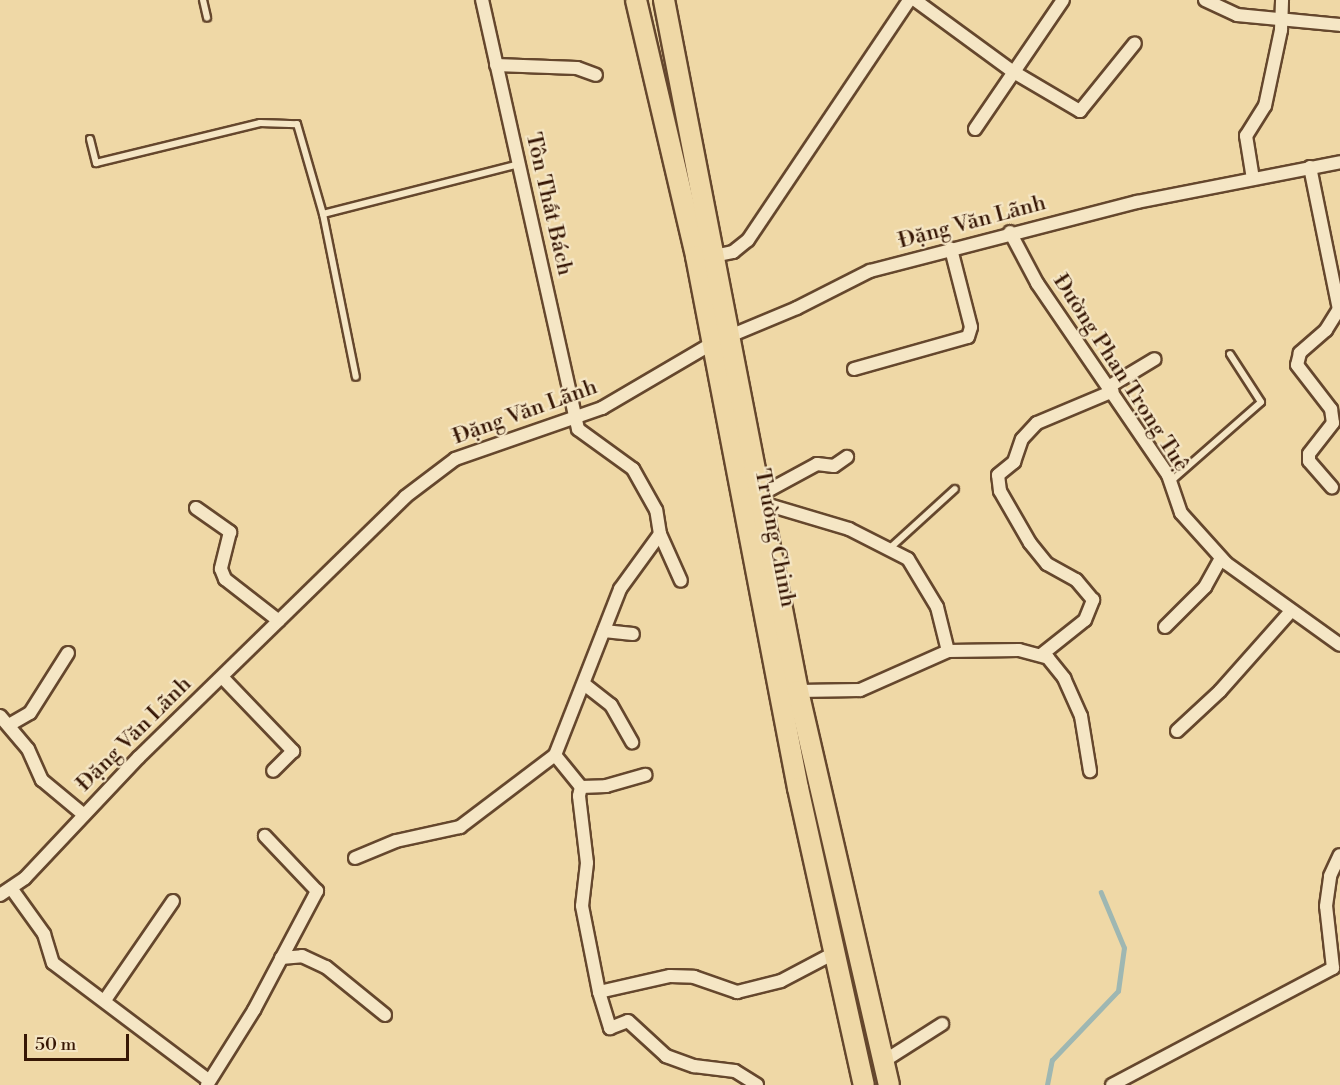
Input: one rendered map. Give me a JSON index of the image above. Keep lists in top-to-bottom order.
{
  "streets": {
    "highway": ["Trường Chinh"],
    "street": ["Tôn Thất Bách", "Đặng Văn Lãnh", "Đường Phan Trọng Tuệ"]
  },
  "crossings": [
    ["Tôn Thất Bách", "Đặng Văn Lãnh"],
    ["Đặng Văn Lãnh", "Đường Phan Trọng Tuệ"],
    ["Đặng Văn Lãnh", "Trường Chinh"]
  ],
  "scale_bar": "50 m"
}
